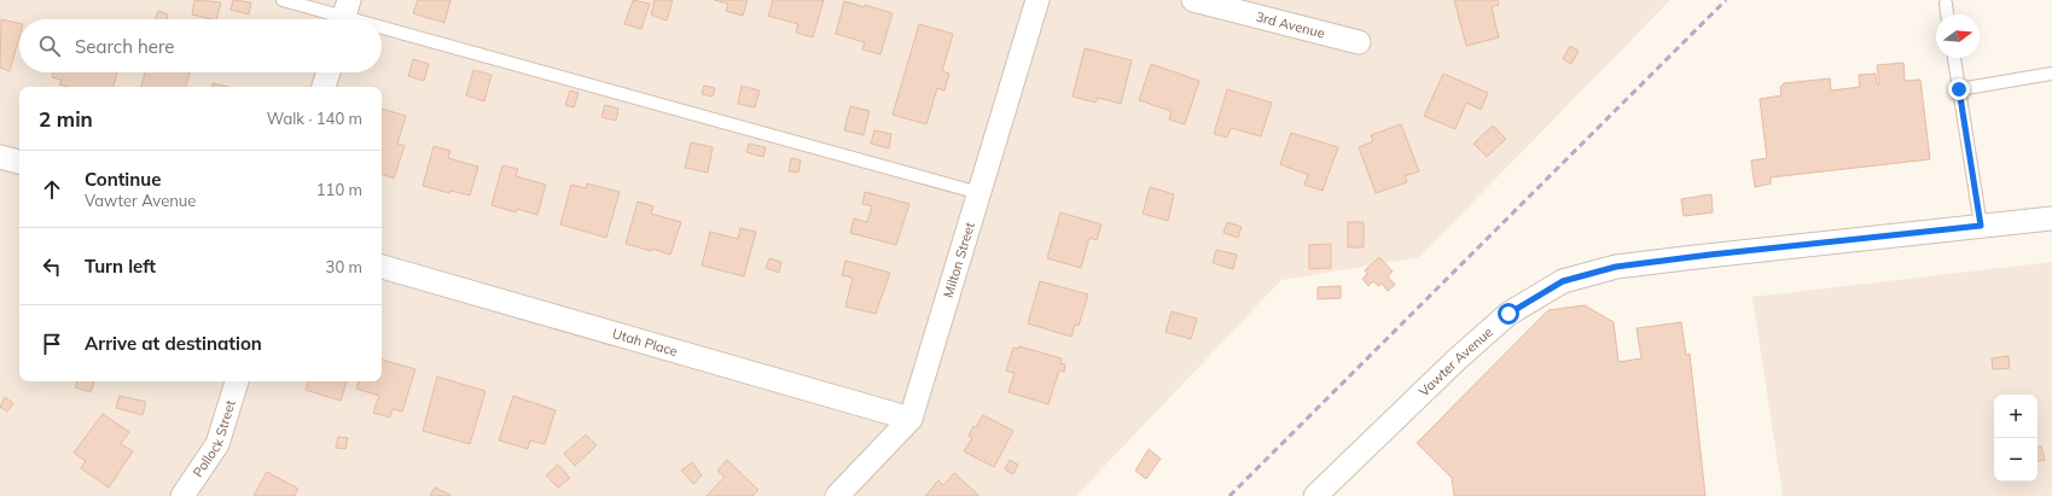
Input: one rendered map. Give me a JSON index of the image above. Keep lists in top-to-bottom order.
{
  "streets": {
    "street": [
      "3rd Avenue",
      "Milton Street",
      "Utah Place",
      "Vawter Avenue",
      "Pollock Street"
    ]
  },
  "crossings": [
    ["Milton Street", "Utah Place"]
  ],
  "north": "right",
  "page": {
    "search": "Search here",
    "heading": ["2 min", "Walk · 140 m"],
    "list": [
      ["Continue", "Vawter Avenue", "110 m"],
      ["Turn left", "30 m"],
      "Arrive at destination"
    ],
    "map_buttons": ["+", "−"]
  }
}
